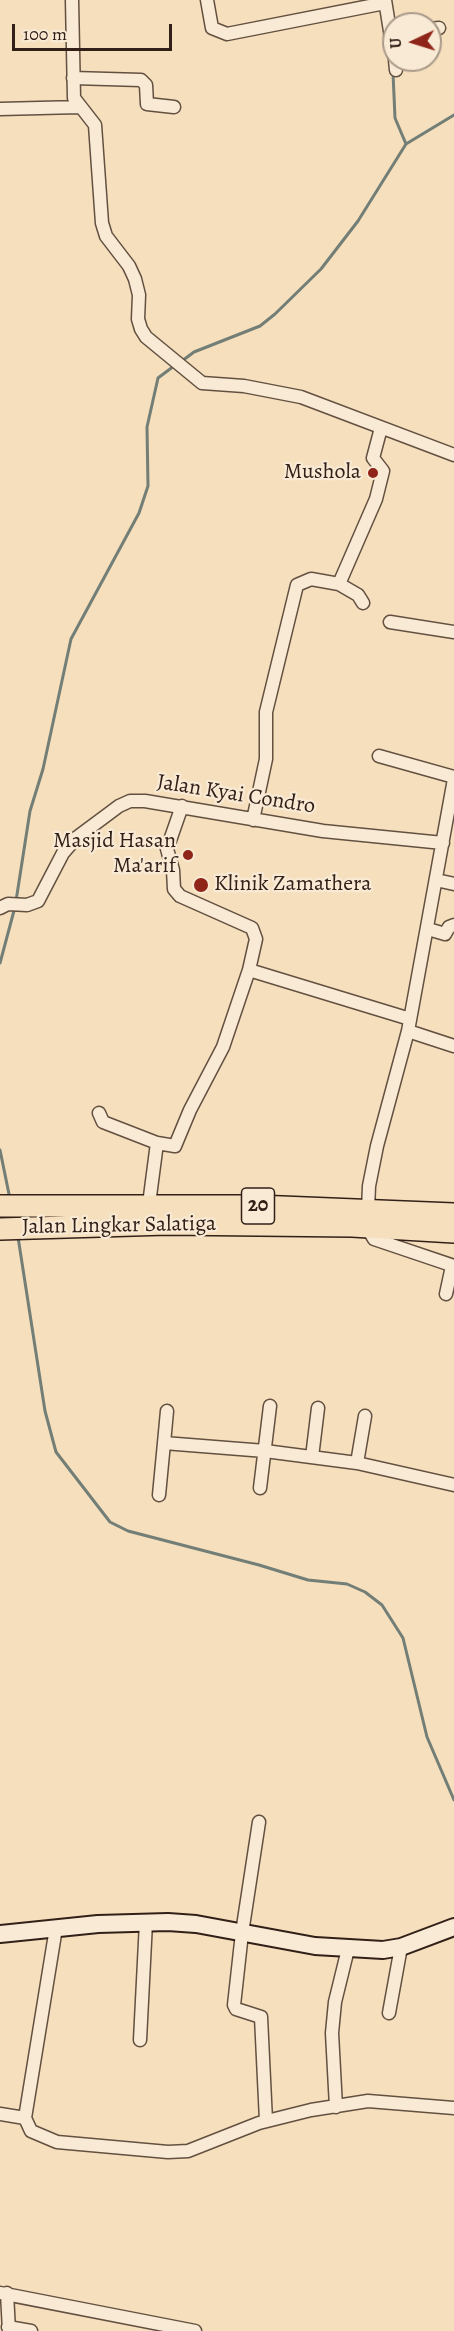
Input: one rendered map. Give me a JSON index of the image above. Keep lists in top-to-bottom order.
{
  "streets": {
    "highway": ["20", "Jalan Lingkar Salatiga"],
    "street": ["Jalan Kyai Condro"]
  },
  "places": ["Mushola", "Masjid Hasan Ma'arif", "Klinik Zamathera"],
  "scale_bar": "100 m",
  "north": "left"
}
